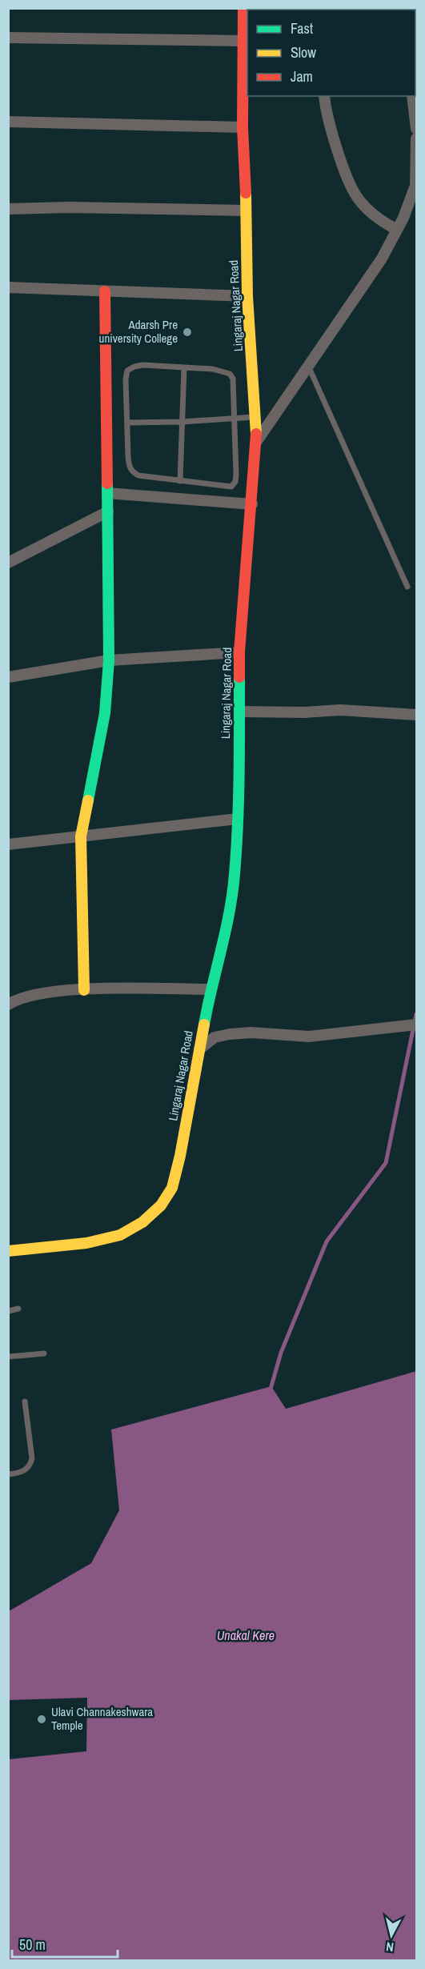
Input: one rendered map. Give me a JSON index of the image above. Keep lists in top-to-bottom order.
{
  "streets": {
    "street": ["Lingaraj Nagar Road"]
  },
  "water": ["Unakal Kere"],
  "places": ["Adarsh Pre university College", "Ulavi Channakeshwara Temple"],
  "legend": ["Fast", "Slow", "Jam"],
  "scale_bar": "50 m",
  "north": "bottom"
}
